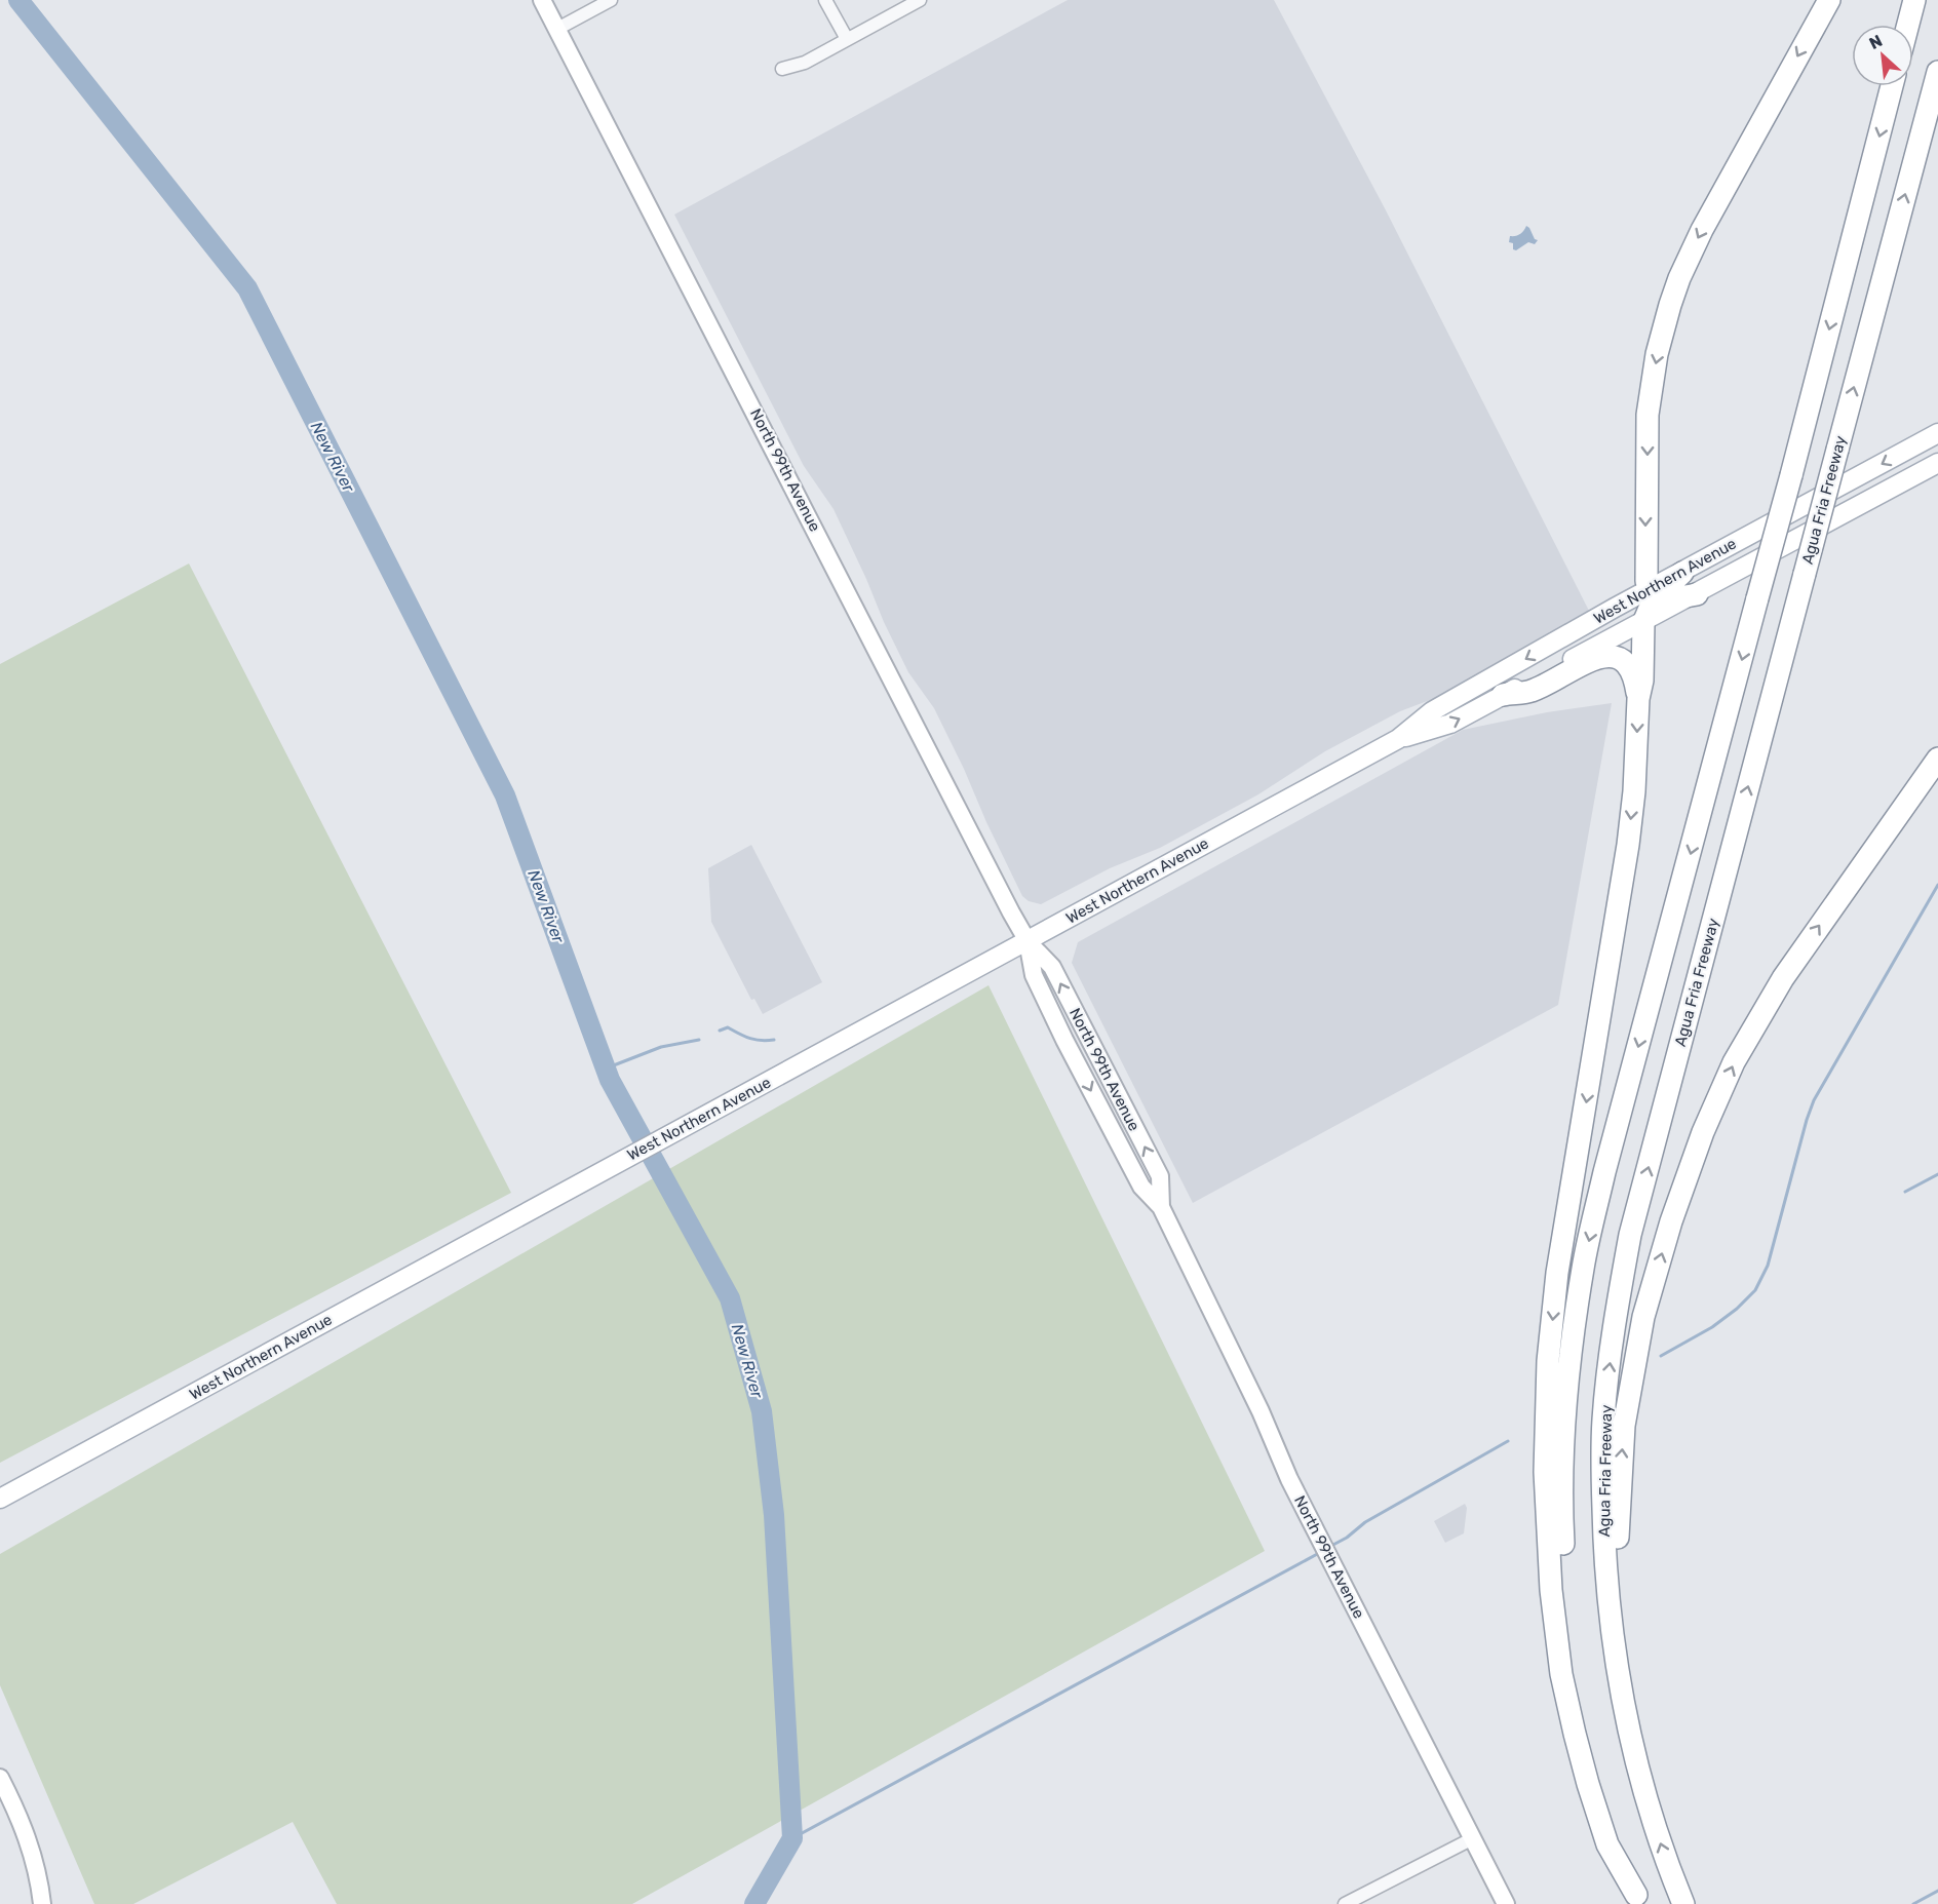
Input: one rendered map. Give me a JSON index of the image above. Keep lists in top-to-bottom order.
{
  "streets": {
    "highway": ["Agua Fria Freeway"],
    "main road": ["North 99th Avenue", "West Northern Avenue"]
  },
  "crossings": [
    ["North 99th Avenue", "West Northern Avenue"]
  ],
  "water": ["New River"],
  "north": "top left"
}
